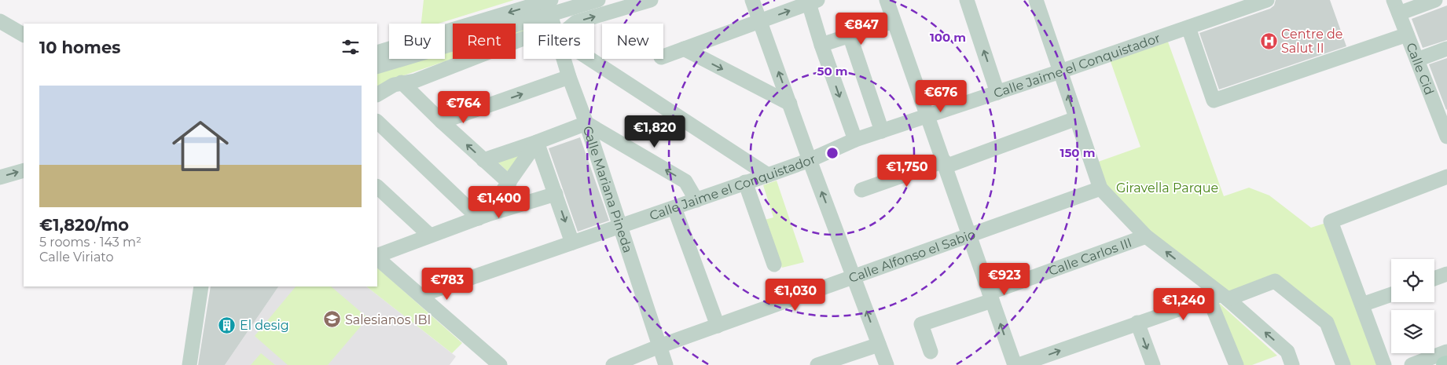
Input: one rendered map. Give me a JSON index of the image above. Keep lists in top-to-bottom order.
{
  "streets": {
    "street": [
      "Calle Jaime el Conquistador",
      "Calle Cid",
      "Calle Mariana Pineda",
      "Calle Alfonso el Sabio",
      "Calle Carlos III"
    ]
  },
  "crossings": [
    ["Calle Jaime el Conquistador", "Calle Mariana Pineda"],
    ["Calle Mariana Pineda", "Calle Alfonso el Sabio"]
  ],
  "parks": ["Giravella Parque"],
  "places": {
    "hospital": ["Centre de Salut II"],
    "school or university": ["Salesianos IBI"],
    "building": ["El desig"]
  },
  "page": {
    "price": [
      "€847",
      "€676",
      "€764",
      "€1,820",
      "€1,750",
      "€1,400",
      "€923",
      "€783",
      "€1,030",
      "€1,240"
    ],
    "chip": [
      "Buy",
      "Rent",
      "Filters",
      "New"
    ],
    "heading": "10 homes",
    "list": [
      {
        "name": "€1,820/mo",
        "note": "5 rooms · 143 m² · Calle Viriato"
      }
    ]
  },
  "rings": ["100 m", "50 m", "150 m"]
}
